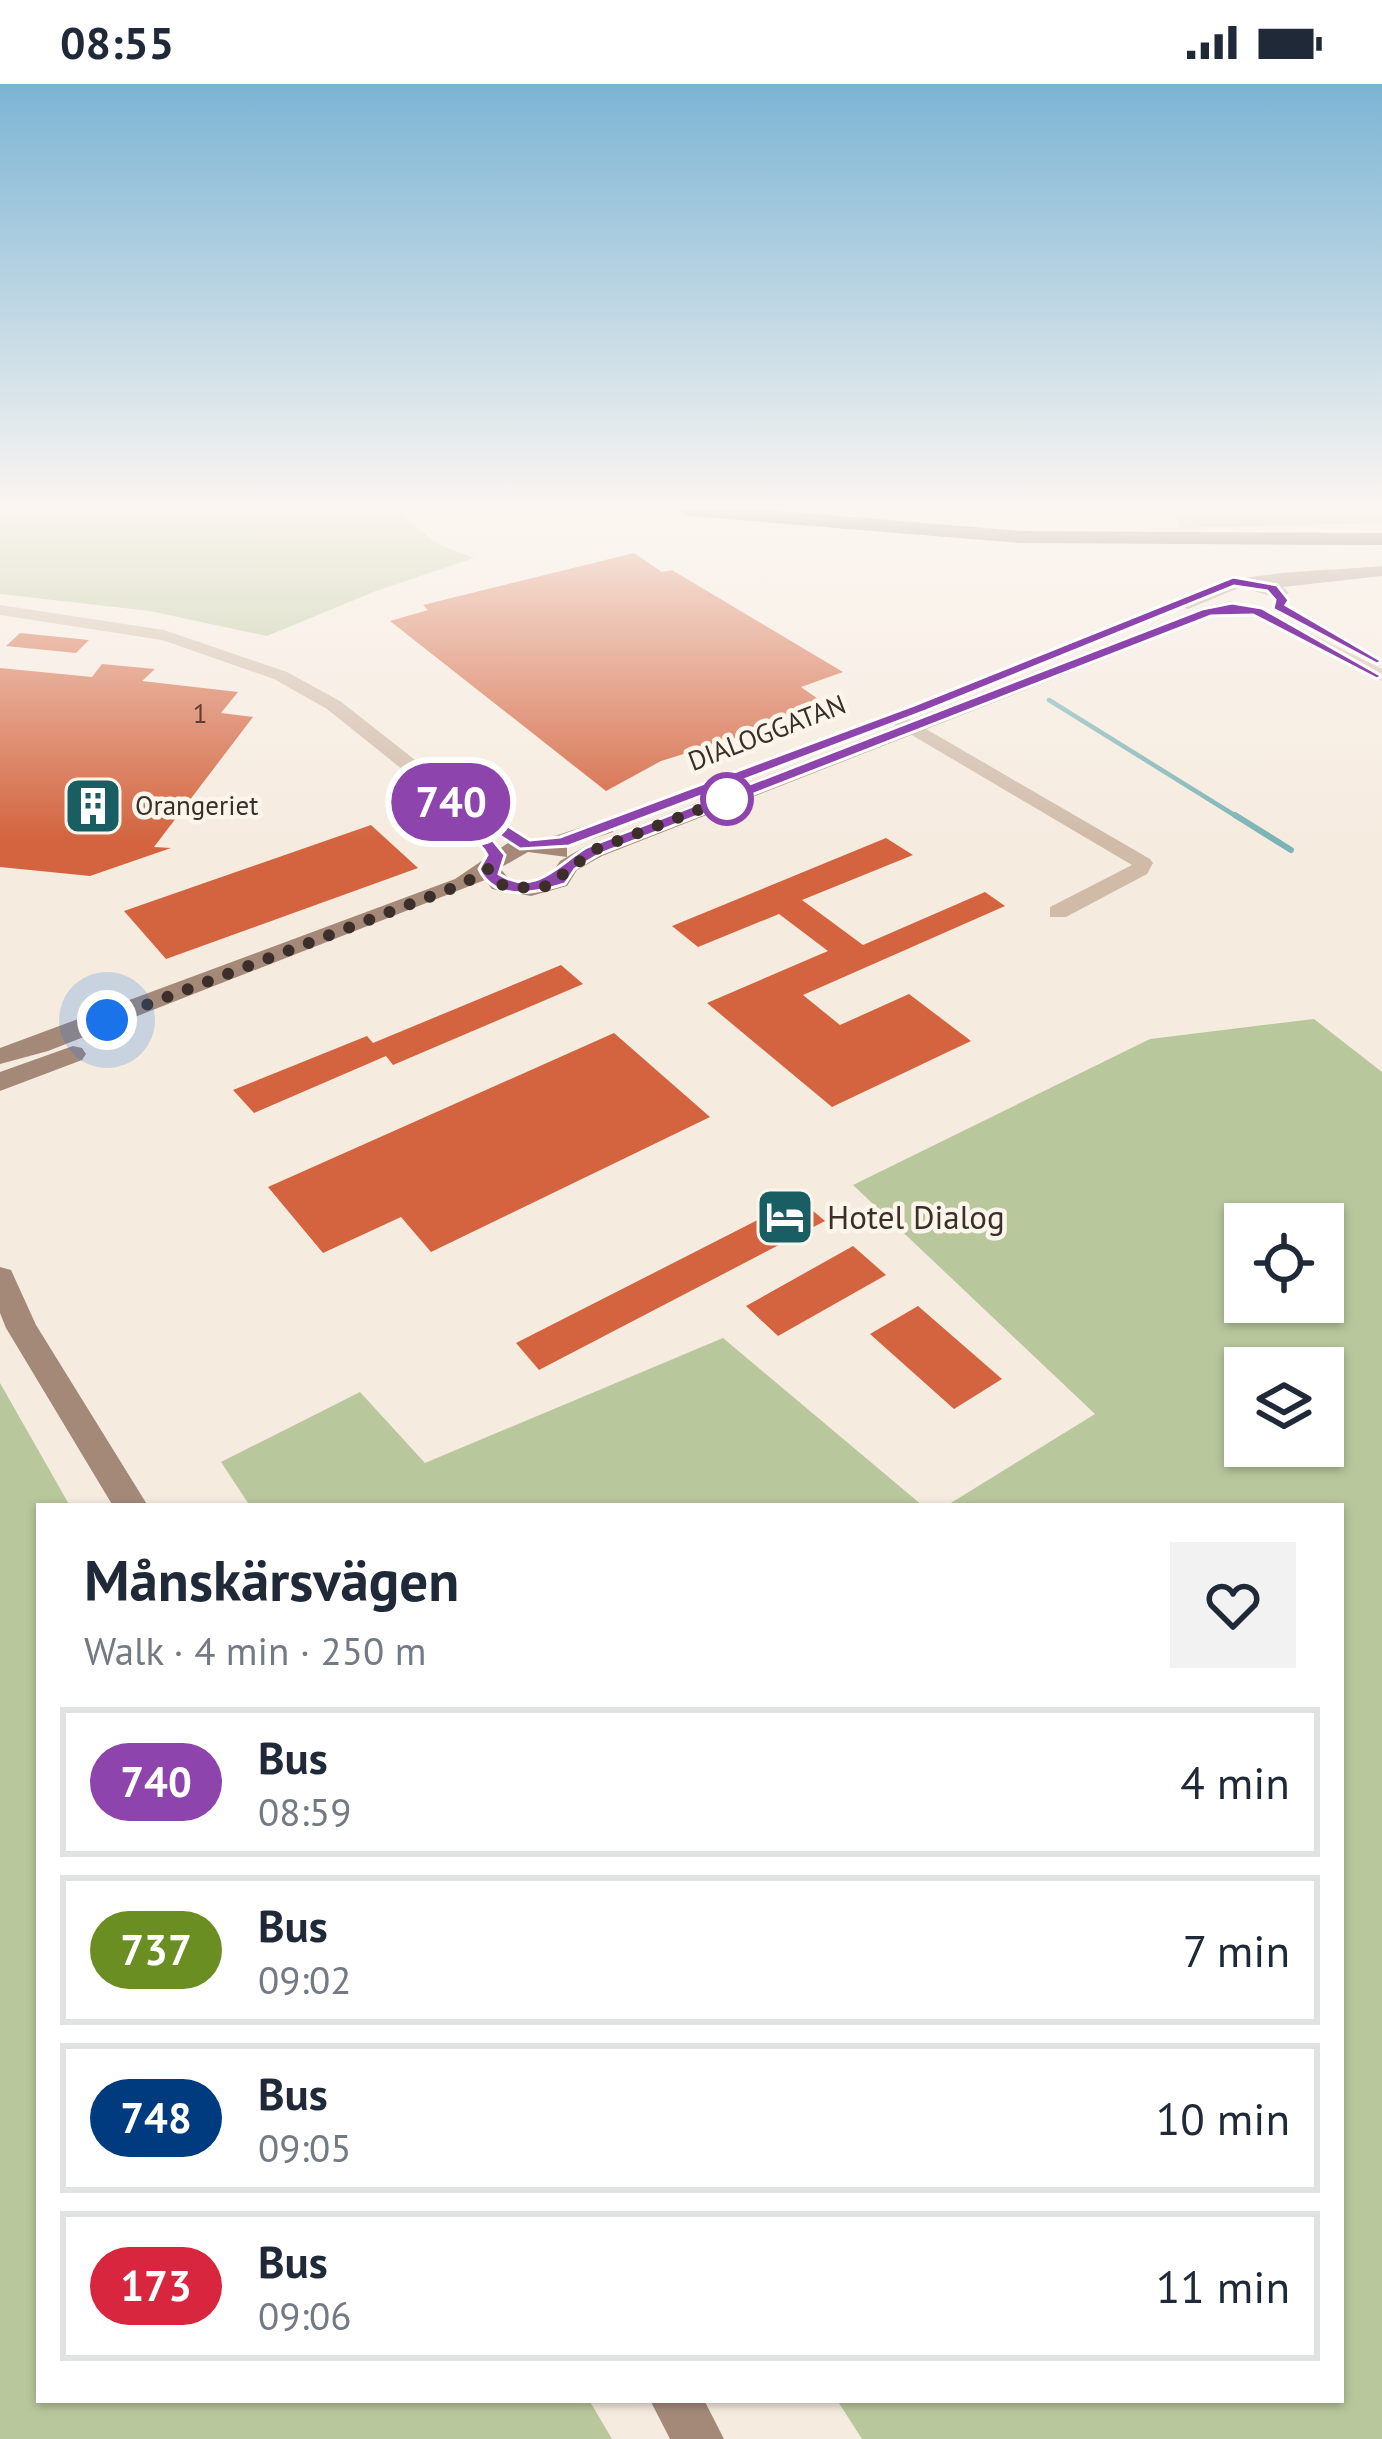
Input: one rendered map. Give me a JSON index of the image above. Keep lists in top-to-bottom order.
{
  "streets": {
    "street": ["DIALOGGATAN"]
  },
  "places": {
    "building": ["Orangeriet"],
    "hotel": ["Hotel Dialog"]
  },
  "lines": ["bus line 740"],
  "house_numbers": ["1"],
  "page": {
    "status": "08:55",
    "on_map": "740",
    "heading": ["Månskärsvägen", "Walk · 4 min · 250 m"],
    "list": [
      {
        "mark": "740",
        "name": "Bus",
        "note": "08:59",
        "value": "4 min"
      },
      {
        "mark": "737",
        "name": "Bus",
        "note": "09:02",
        "value": "7 min"
      },
      {
        "mark": "748",
        "name": "Bus",
        "note": "09:05",
        "value": "10 min"
      },
      {
        "mark": "173",
        "name": "Bus",
        "note": "09:06",
        "value": "11 min"
      }
    ]
  }
}
